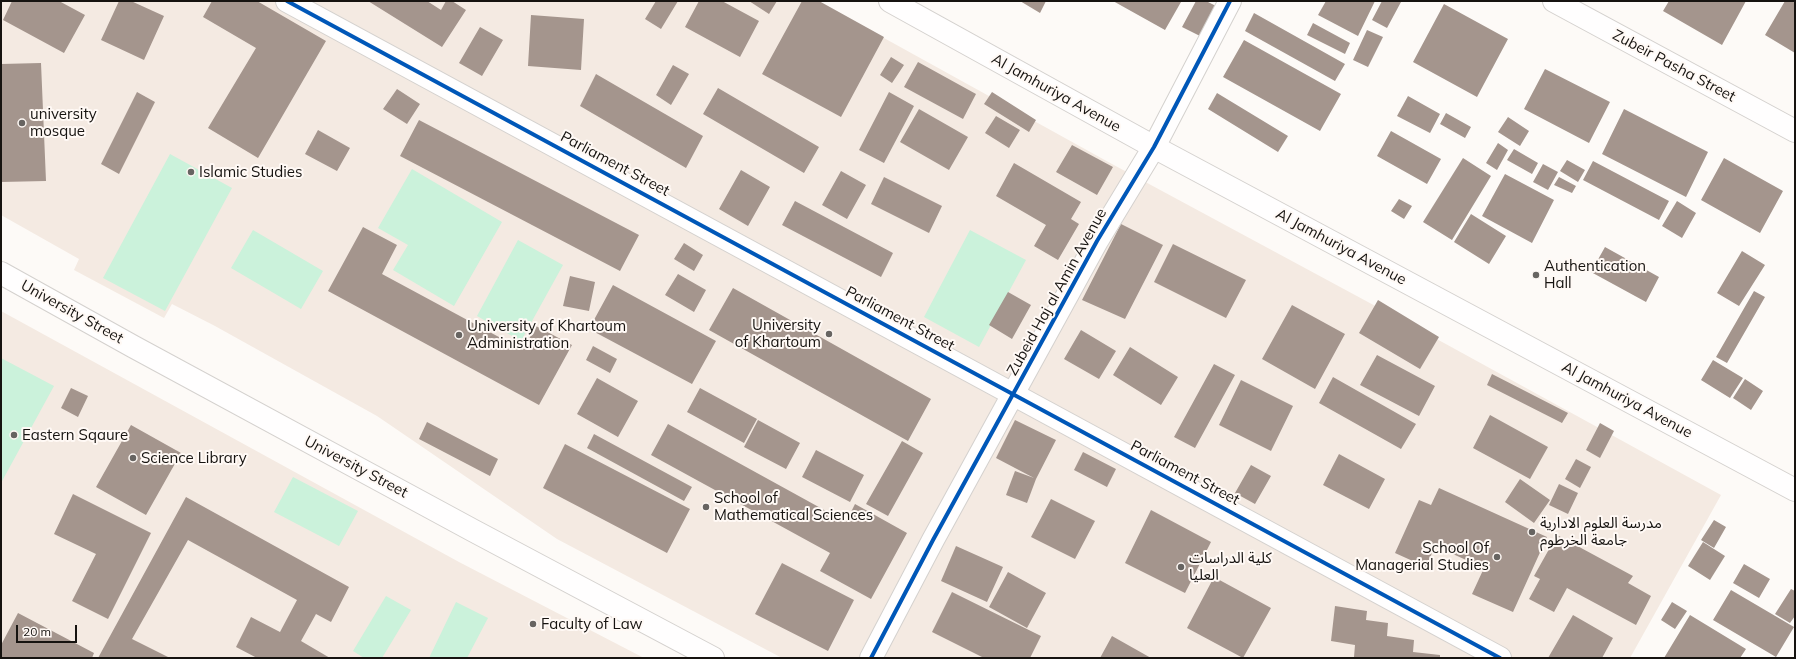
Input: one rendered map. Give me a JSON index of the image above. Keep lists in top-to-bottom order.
{
  "streets": {
    "street": [
      "Zubeir Pasha Street",
      "Al Jamhuriya Avenue",
      "Parliament Street",
      "Zubeid Haj al Amin Avenue",
      "University Street"
    ]
  },
  "crossings": [
    ["Al Jamhuriya Avenue", "Zubeid Haj al Amin Avenue"],
    ["Parliament Street", "Zubeid Haj al Amin Avenue"]
  ],
  "places": [
    "university mosque",
    "Islamic Studies",
    "Authentication Hall",
    "University of Khartoum",
    "University of Khartoum Administration",
    "Eastern Sqaure",
    "Science Library",
    "School of Mathematical Sciences",
    "مدرسة العلوم الادارية جامعة الخرطوم",
    "School Of Managerial Studies",
    "كلية الدراسات العليا",
    "Faculty of Law"
  ],
  "scale_bar": "20 m"
}
